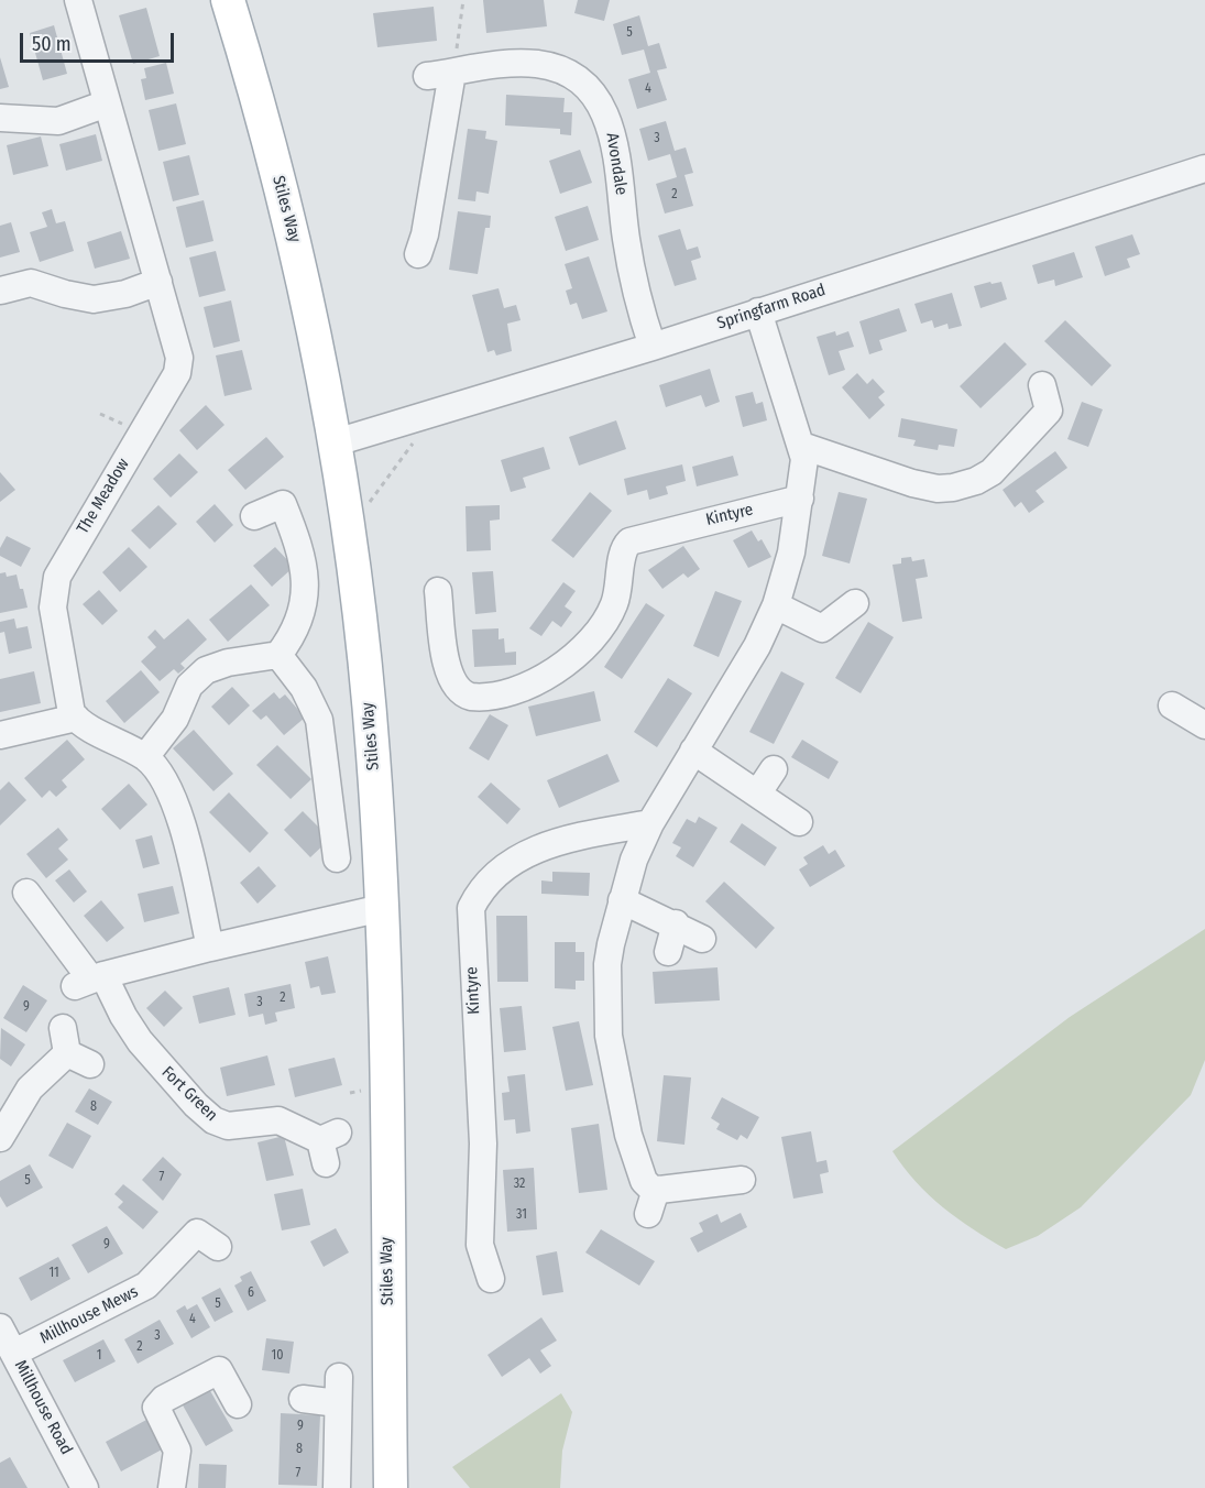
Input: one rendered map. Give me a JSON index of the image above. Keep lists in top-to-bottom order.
{
  "streets": {
    "main road": ["Stiles Way"],
    "street": [
      "Avondale",
      "Springfarm Road",
      "The Meadow",
      "Kintyre",
      "Fort Green",
      "Millhouse Mews",
      "Millhouse Road"
    ]
  },
  "crossings": [
    ["Avondale", "Springfarm Road"],
    ["Stiles Way", "Springfarm Road"],
    ["Millhouse Mews", "Millhouse Road"]
  ],
  "house_numbers": [
    "5",
    "4",
    "3",
    "2",
    "2",
    "3",
    "9",
    "8",
    "7",
    "5",
    "32",
    "31",
    "9",
    "11",
    "6",
    "5",
    "4",
    "3",
    "2",
    "1",
    "10",
    "9",
    "8",
    "7"
  ],
  "scale_bar": "50 m"
}
